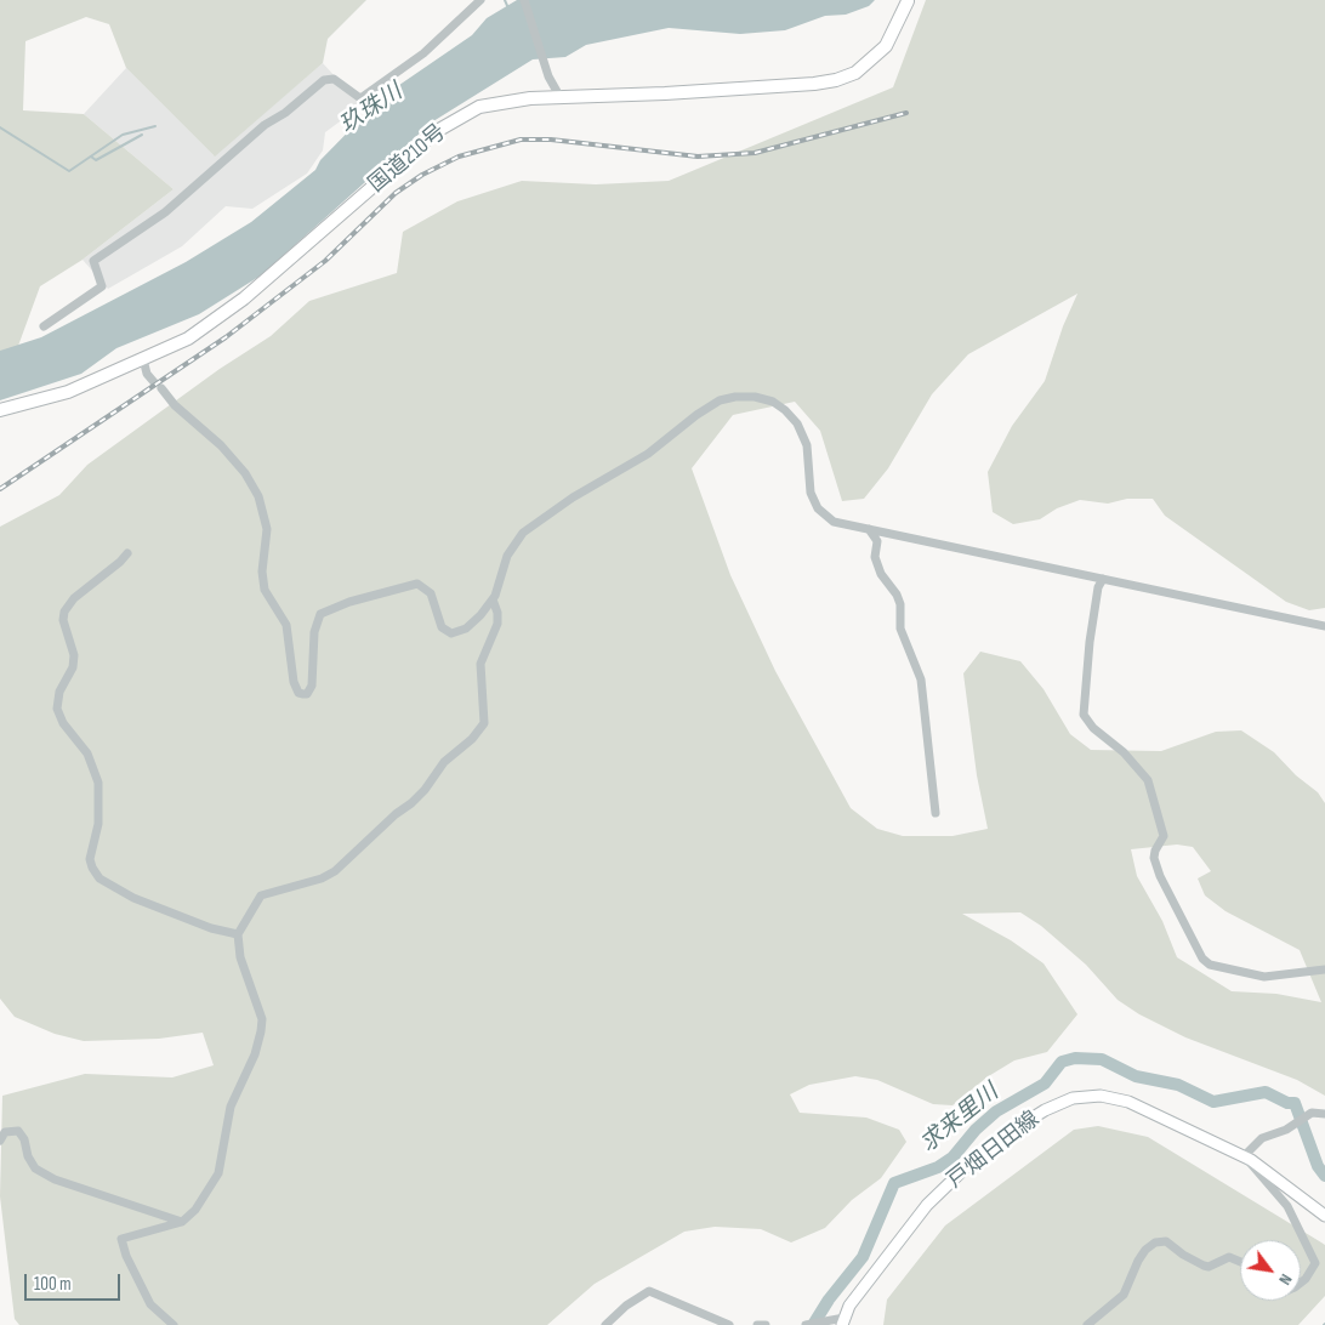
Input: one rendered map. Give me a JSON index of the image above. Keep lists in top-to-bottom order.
{
  "streets": {
    "highway": ["国道210号"],
    "main road": ["戸畑日田線"]
  },
  "water": ["玖珠川", "求来里川"],
  "scale_bar": "100 m",
  "north": "bottom right"
}
